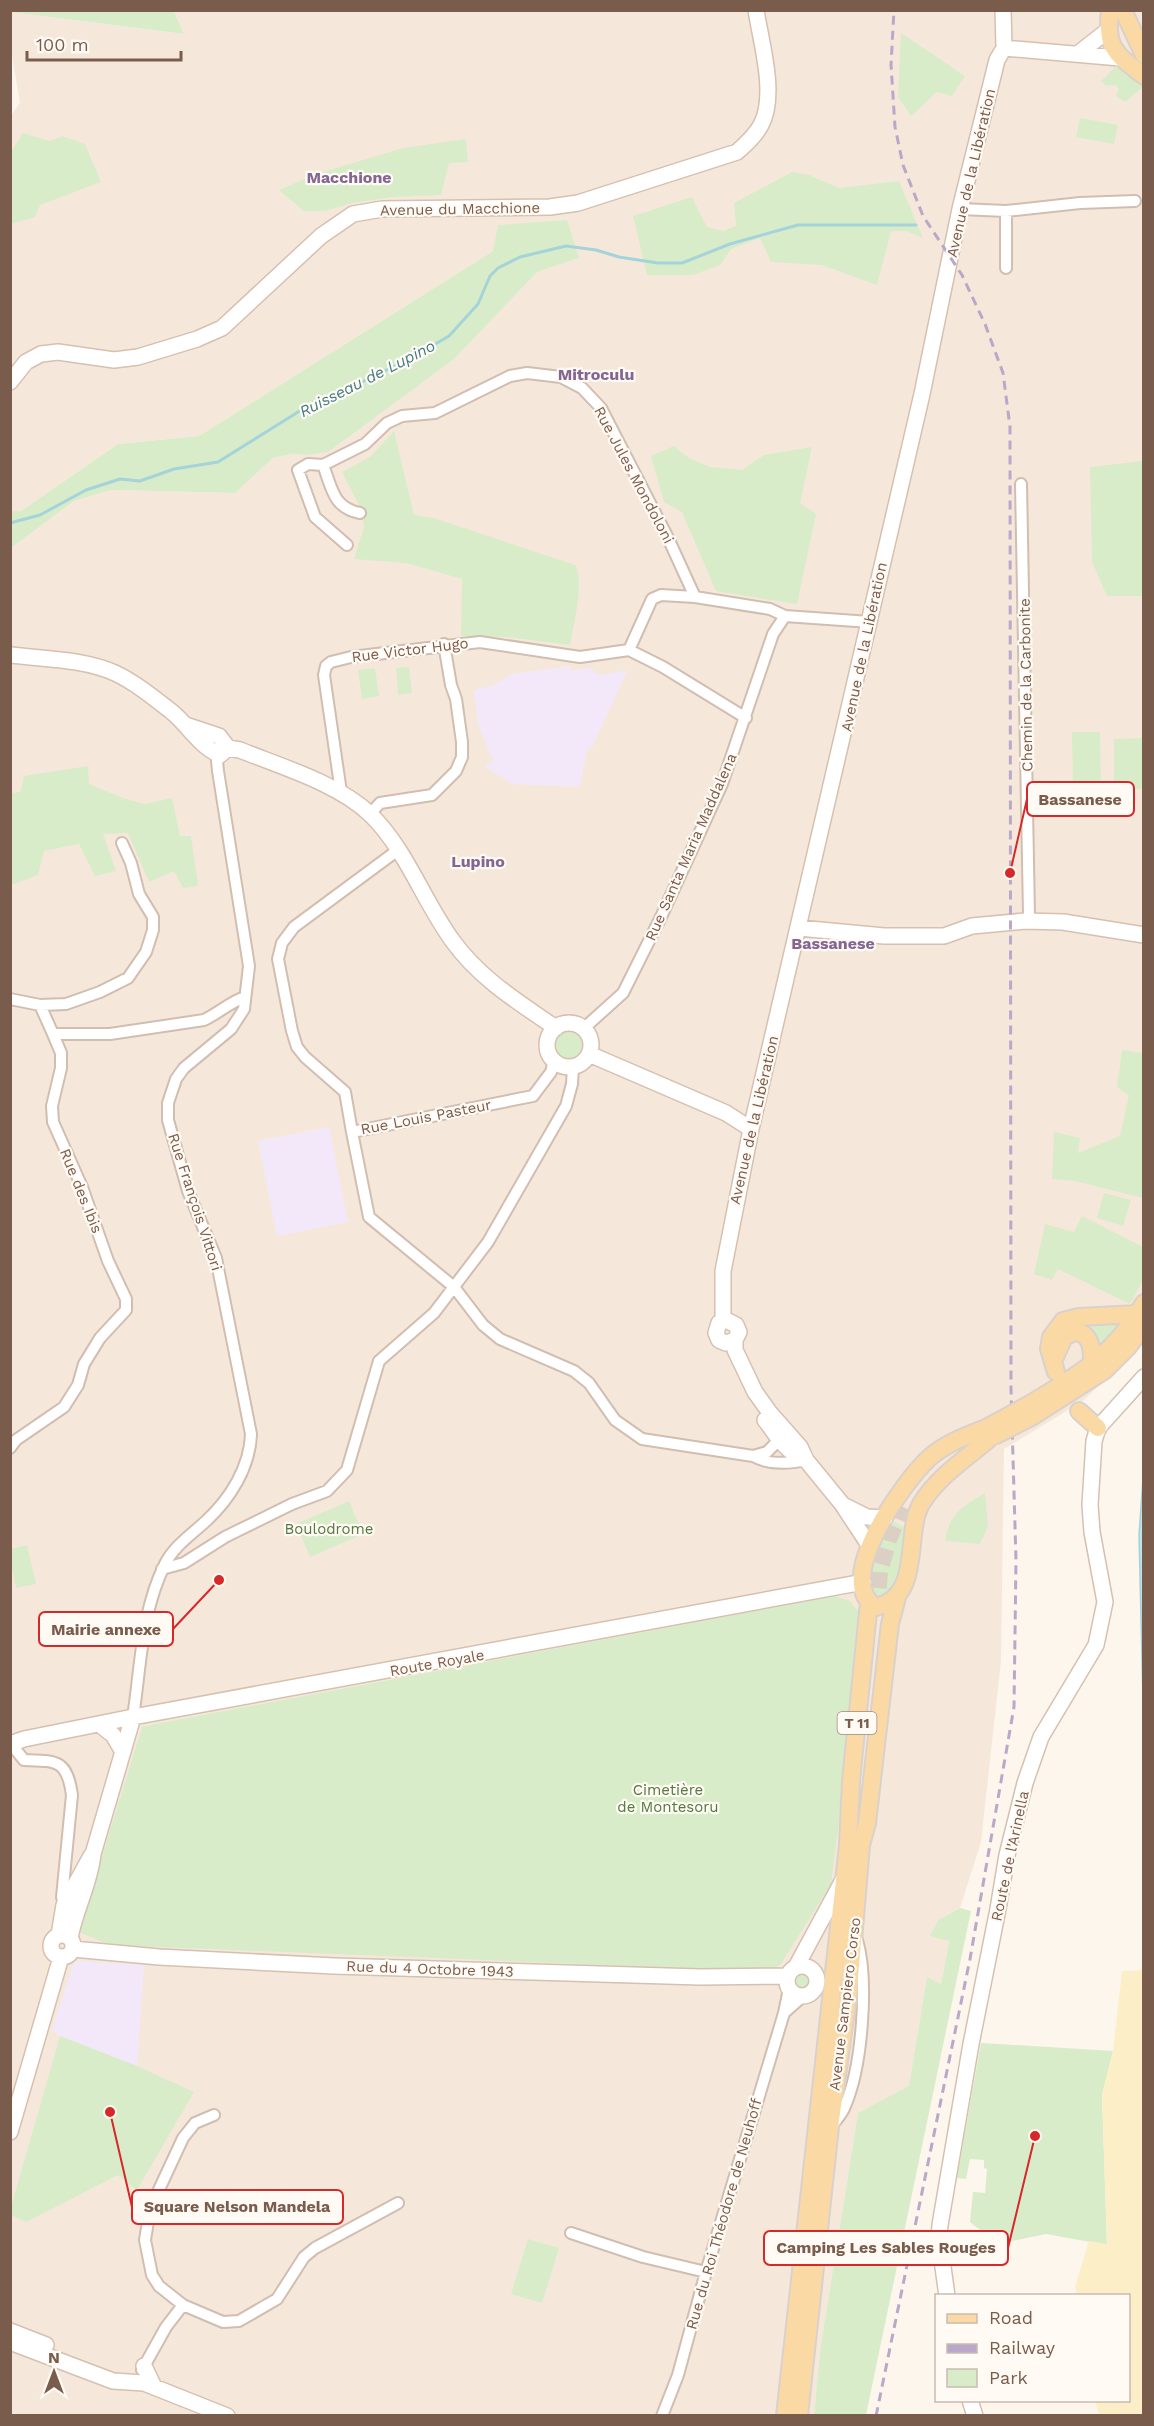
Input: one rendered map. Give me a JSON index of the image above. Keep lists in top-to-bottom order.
{
  "streets": {
    "main road": [
      "Avenue de la Libération",
      "Avenue du Macchione",
      "Route Royale",
      "T 11",
      "Route de l'Arinella",
      "Rue du 4 Octobre 1943",
      "Avenue Sampiero Corso"
    ],
    "street": [
      "Rue Jules Mondoloni",
      "Rue Victor Hugo",
      "Chemin de la Carbonite",
      "Rue Santa Maria Maddalena",
      "Rue Louis Pasteur",
      "Rue des Ibis",
      "Rue François Vittori",
      "Rue du Roi Théodore de Neuhoff"
    ]
  },
  "crossings": [
    ["Rue Santa Maria Maddalena", "Rue Louis Pasteur"],
    ["Rue François Vittori", "Route Royale"],
    ["Rue du 4 Octobre 1943", "Avenue Sampiero Corso"],
    ["Rue du 4 Octobre 1943", "Rue du Roi Théodore de Neuhoff"],
    ["Avenue Sampiero Corso", "Rue du Roi Théodore de Neuhoff"]
  ],
  "districts": [
    "Macchione",
    "Mitroculu",
    "Lupino",
    "Bassanese"
  ],
  "water": ["Ruisseau de Lupino"],
  "parks": ["Boulodrome", "Cimetière de Montesoru"],
  "places": [
    "Bassanese",
    "Mairie annexe",
    "Square Nelson Mandela",
    "Camping Les Sables Rouges"
  ],
  "legend": ["Road", "Railway", "Park"],
  "scale_bar": "100 m",
  "north": "top"
}
